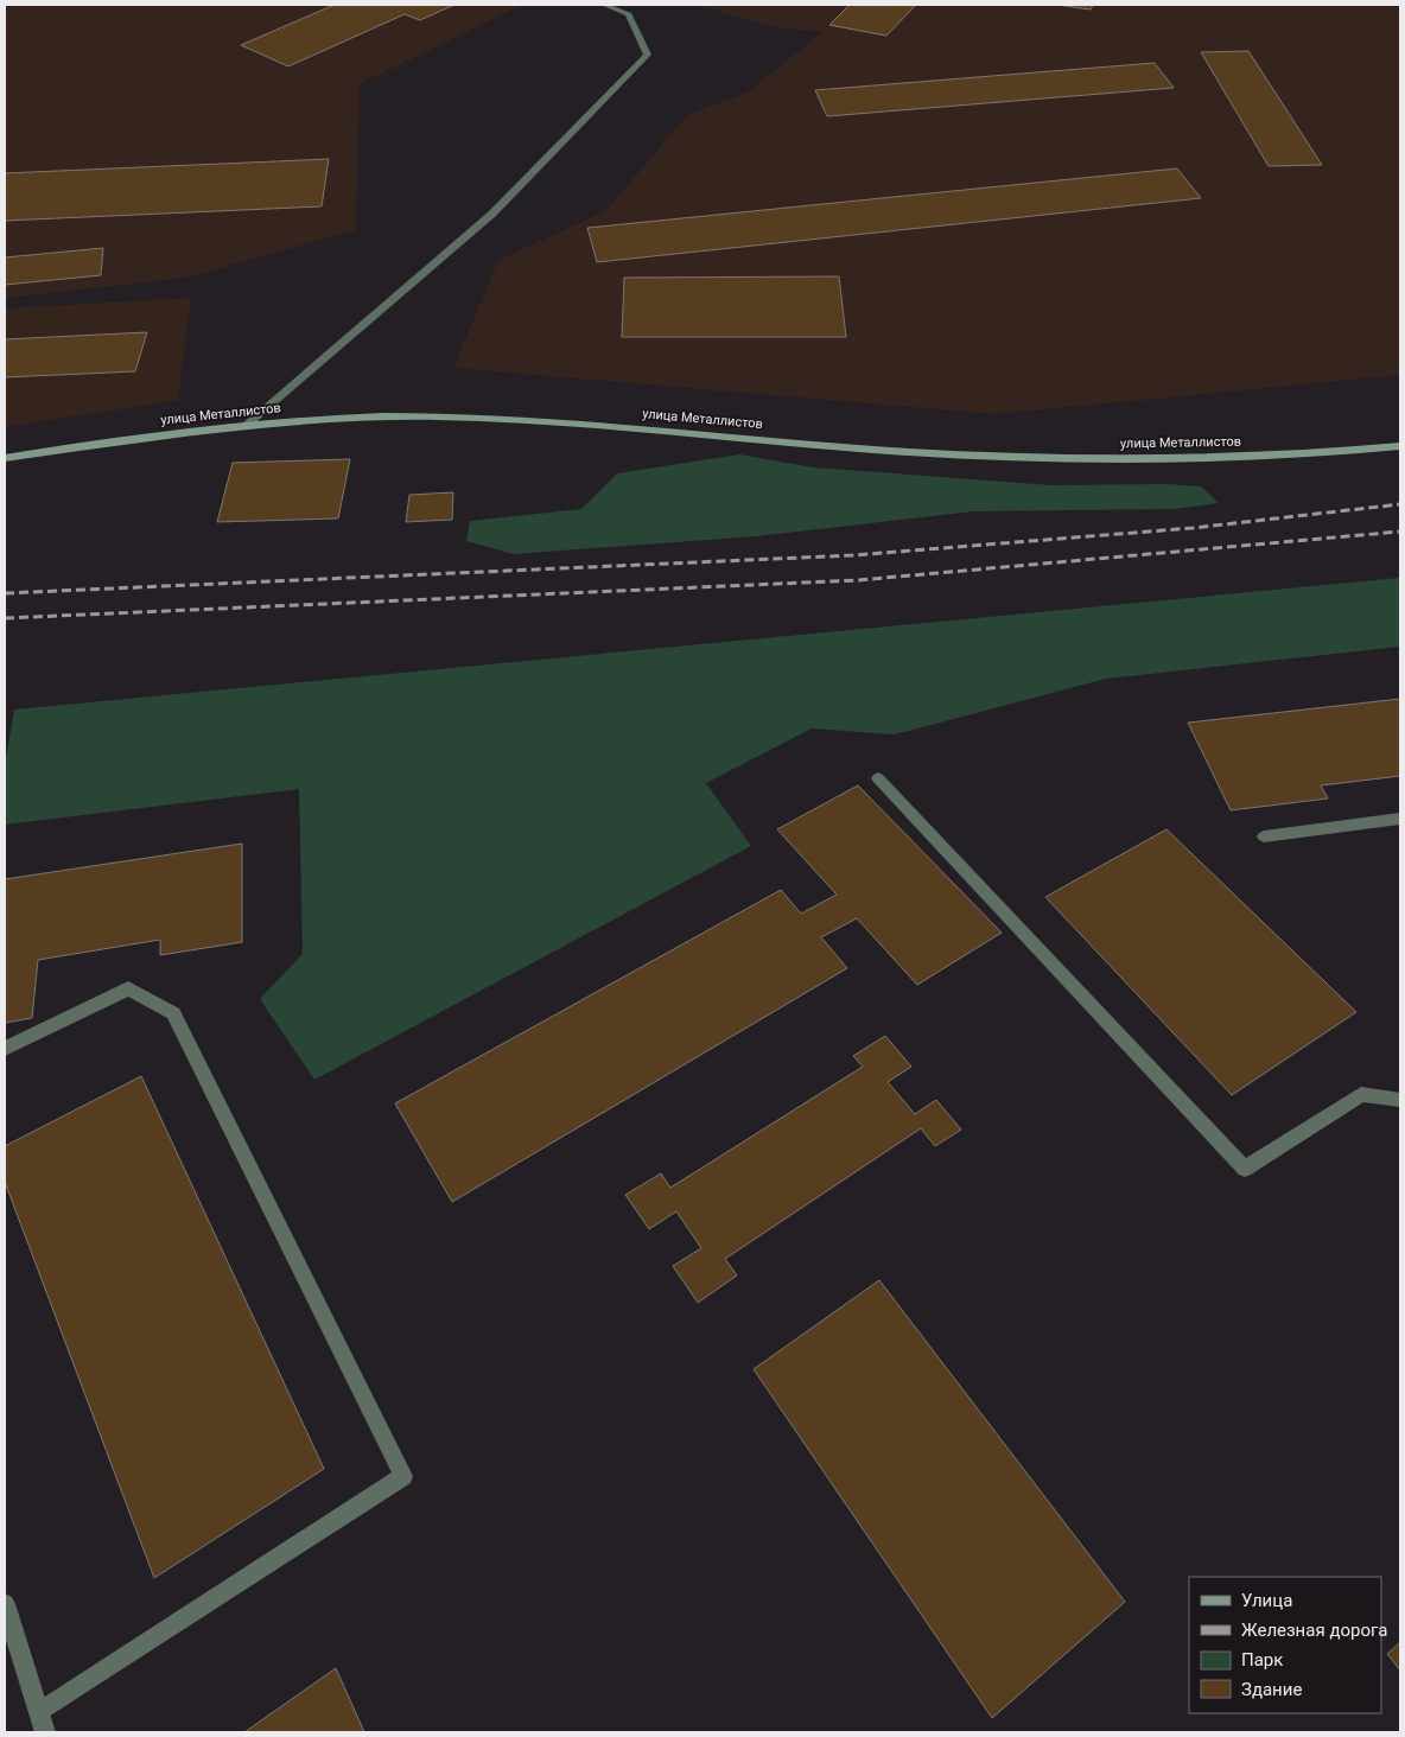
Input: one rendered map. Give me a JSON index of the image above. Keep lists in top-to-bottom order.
{
  "streets": {
    "main road": ["улица Металлистов"]
  },
  "legend": [
    "Улица",
    "Железная дорога",
    "Парк",
    "Здание"
  ]
}
